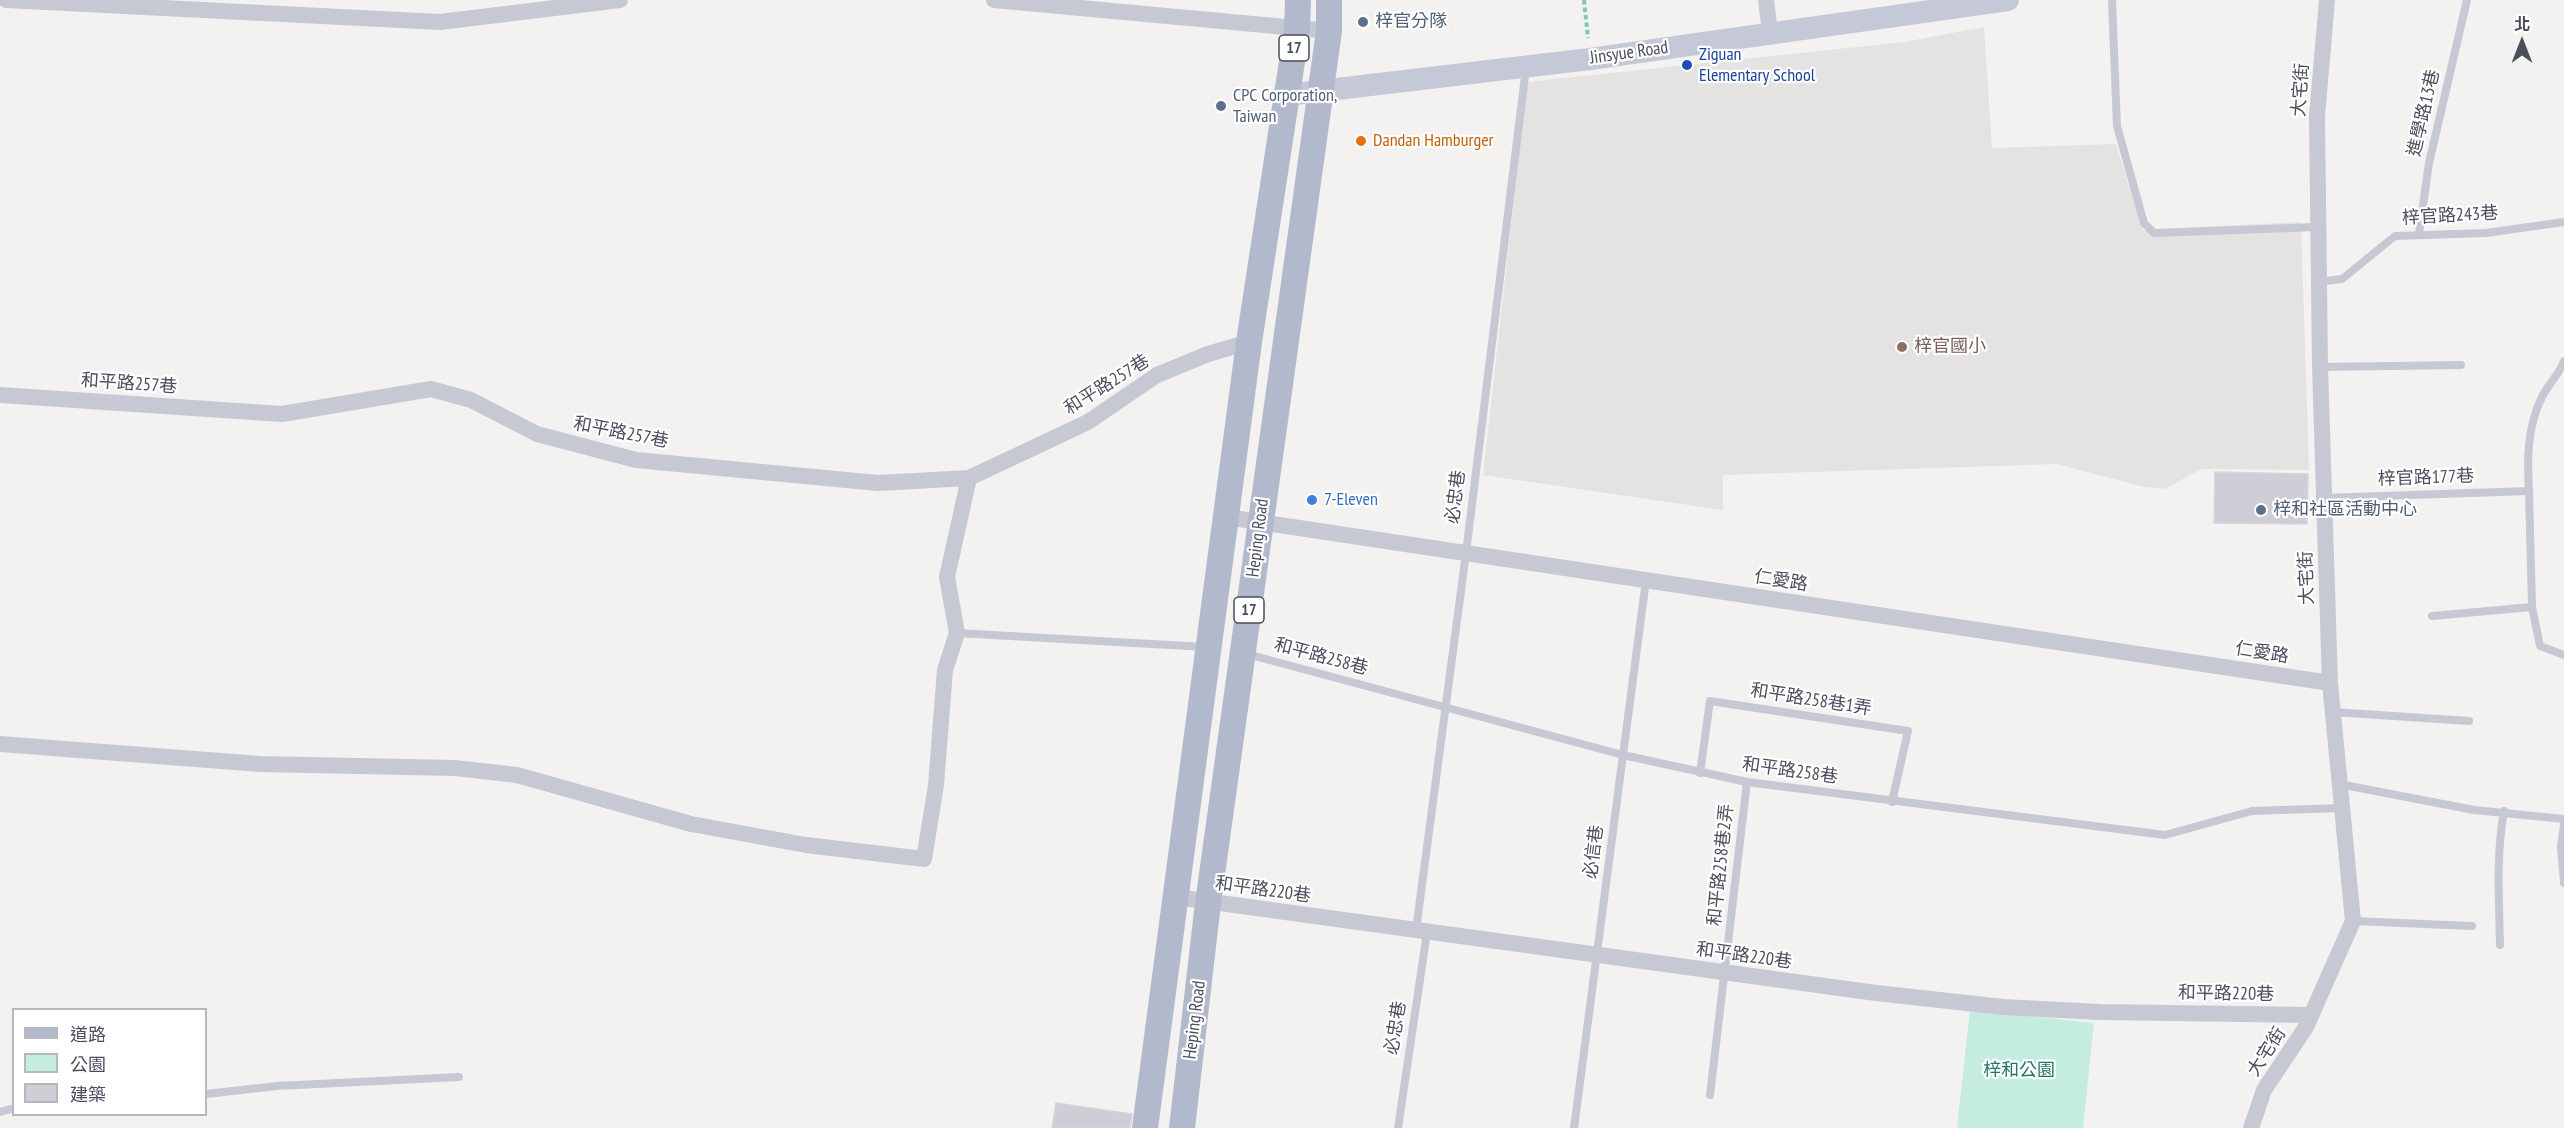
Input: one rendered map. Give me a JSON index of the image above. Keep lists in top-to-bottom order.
{
  "streets": {
    "main road": ["17", "Heping Road"],
    "street": [
      "Jinsyue Road",
      "大宅街",
      "和平路257巷",
      "仁愛路",
      "和平路220巷"
    ],
    "lane": [
      "進學路13巷",
      "梓官路243巷",
      "梓官路177巷",
      "必忠巷",
      "和平路258巷",
      "和平路258巷1弄",
      "必信巷",
      "和平路258巷2弄"
    ]
  },
  "crossings": [
    ["17", "Jinsyue Road"],
    ["17", "Heping Road"],
    ["Jinsyue Road", "必忠巷"],
    ["Jinsyue Road", "Heping Road"],
    ["大宅街", "梓官路243巷"],
    ["大宅街", "梓官路177巷"],
    ["大宅街", "仁愛路"],
    ["大宅街", "和平路258巷"],
    ["大宅街", "和平路220巷"],
    ["進學路13巷", "梓官路243巷"],
    ["和平路257巷", "Heping Road"],
    ["必忠巷", "仁愛路"],
    ["必忠巷", "和平路258巷"],
    ["必忠巷", "和平路220巷"],
    ["Heping Road", "仁愛路"],
    ["Heping Road", "和平路258巷"],
    ["Heping Road", "和平路220巷"],
    ["仁愛路", "必信巷"],
    ["和平路258巷", "和平路258巷1弄"],
    ["和平路258巷", "必信巷"],
    ["和平路258巷", "和平路258巷2弄"],
    ["必信巷", "和平路220巷"],
    ["和平路258巷2弄", "和平路220巷"]
  ],
  "parks": ["梓和公園"],
  "places": [
    "梓官分隊",
    "Ziguan Elementary School",
    "CPC Corporation, Taiwan",
    "Dandan Hamburger",
    "梓官國小",
    "7-Eleven",
    "梓和社區活動中心"
  ],
  "legend": ["道路", "公園", "建築"],
  "north": "top"
}
